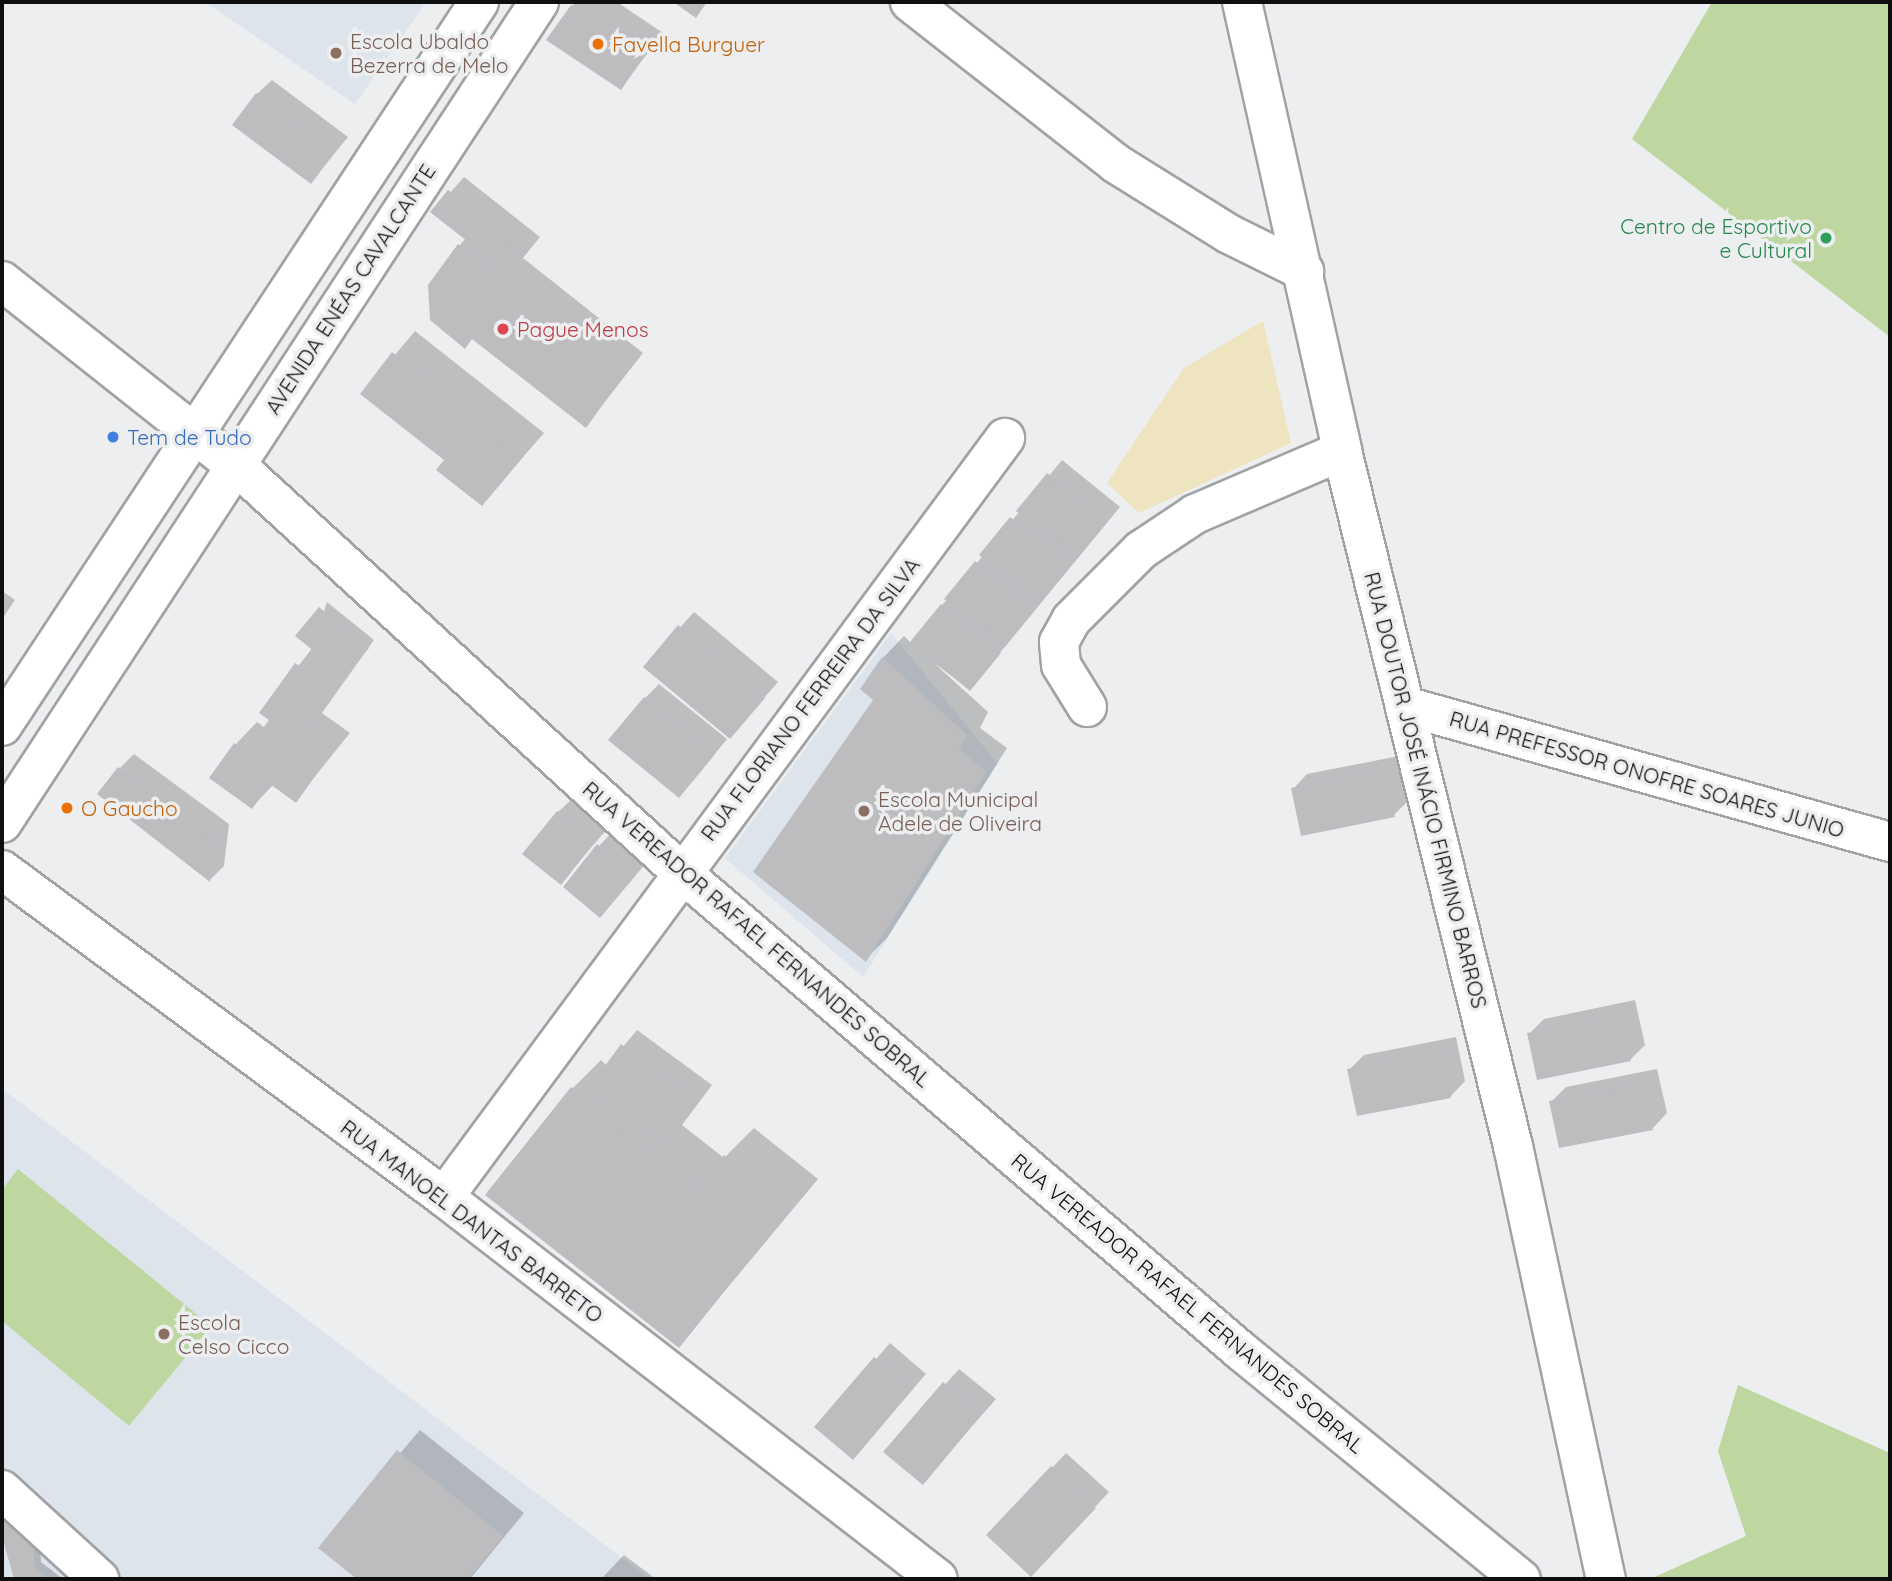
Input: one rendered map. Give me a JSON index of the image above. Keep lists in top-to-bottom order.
{
  "streets": {
    "street": [
      "AVENIDA ENÉAS CAVALCANTE",
      "RUA FLORIANO FERREIRA DA SILVA",
      "RUA PREFESSOR ONOFRE SOARES JUNIO",
      "RUA DOUTOR JOSÉ INÁCIO FIRMINO BARROS",
      "RUA VEREADOR RAFAEL FERNANDES SOBRAL",
      "RUA MANOEL DANTAS BARRETO"
    ]
  },
  "crossings": [
    ["AVENIDA ENÉAS CAVALCANTE", "RUA VEREADOR RAFAEL FERNANDES SOBRAL"],
    ["RUA FLORIANO FERREIRA DA SILVA", "RUA VEREADOR RAFAEL FERNANDES SOBRAL"],
    ["RUA FLORIANO FERREIRA DA SILVA", "RUA MANOEL DANTAS BARRETO"],
    ["RUA PREFESSOR ONOFRE SOARES JUNIO", "RUA DOUTOR JOSÉ INÁCIO FIRMINO BARROS"]
  ],
  "places": [
    "Favella Burguer",
    "Escola Ubaldo Bezerra de Melo",
    "Centro de Esportivo e Cultural",
    "Pague Menos",
    "Tem de Tudo",
    "O Gaucho",
    "Escola Municipal Adele de Oliveira",
    "Escola Celso Cicco"
  ]
}
